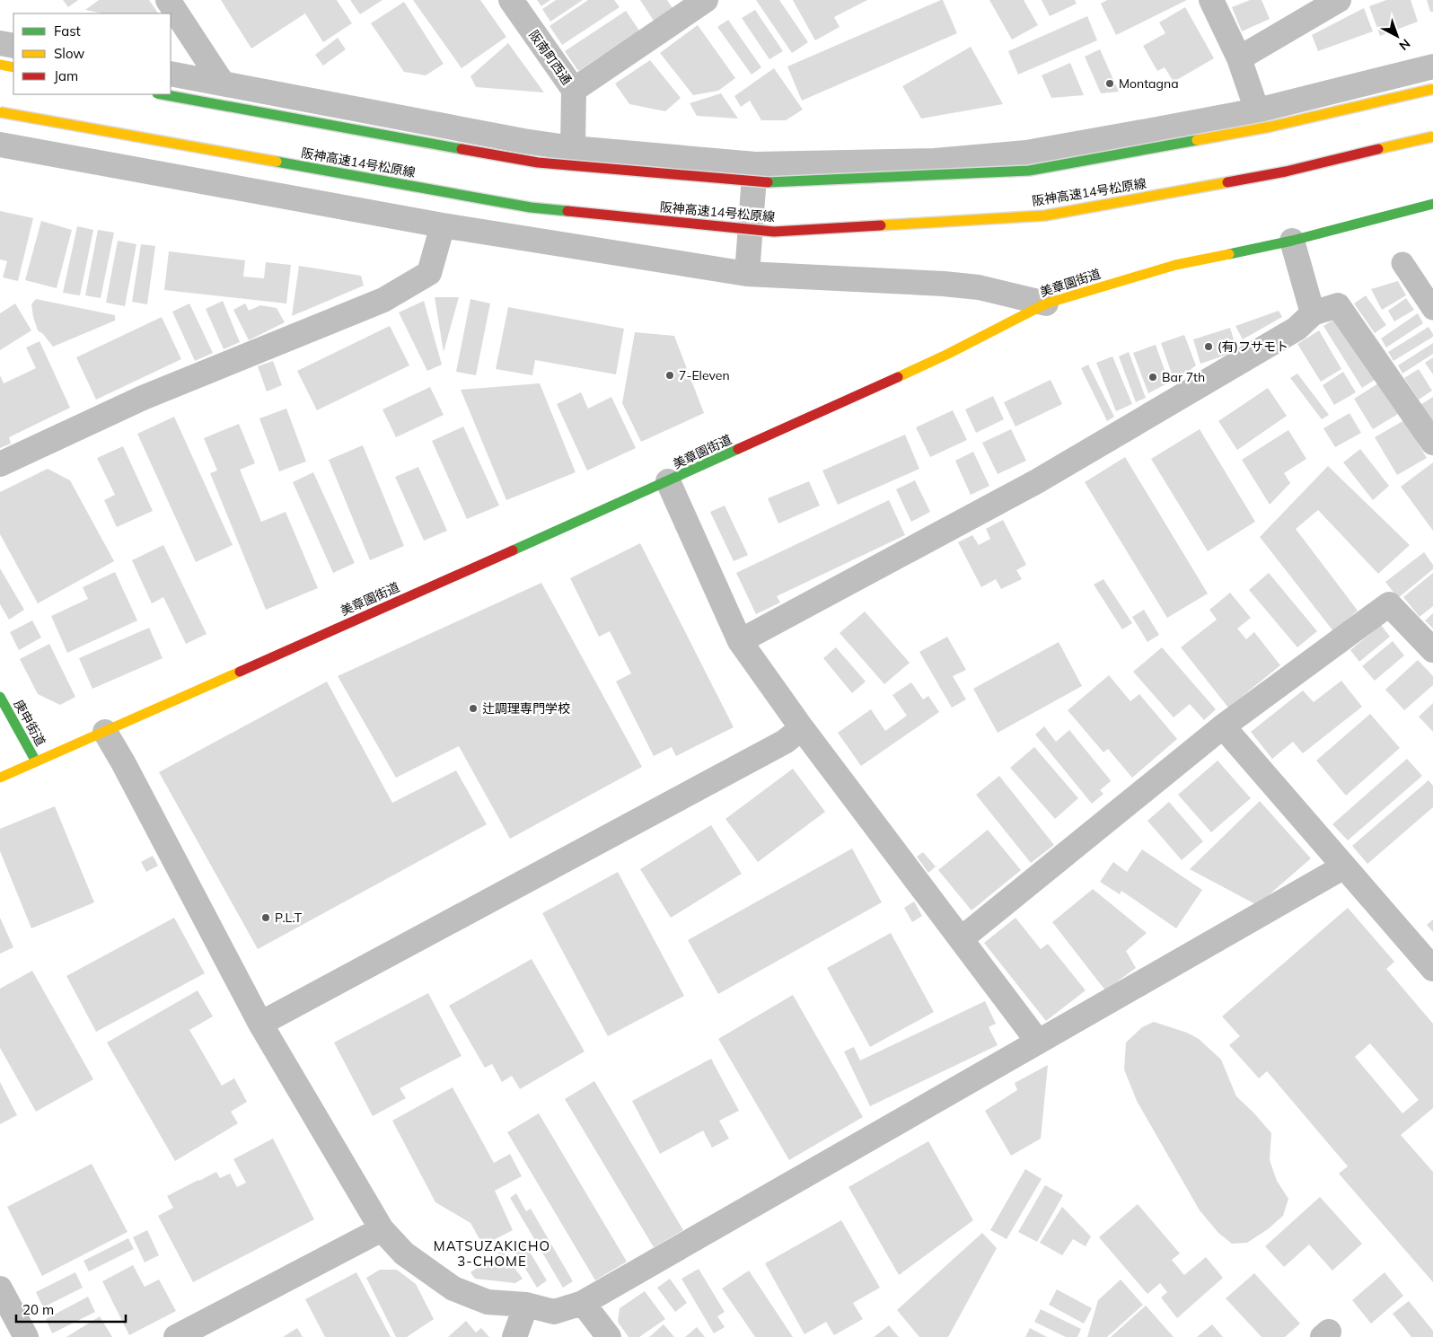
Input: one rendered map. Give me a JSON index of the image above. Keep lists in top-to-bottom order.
{
  "streets": {
    "main road": ["阪神高速14号松原線", "美章園街道", "庚申街道"],
    "street": ["阪南町西通"]
  },
  "crossings": [
    ["美章園街道", "庚申街道"]
  ],
  "districts": ["MATSUZAKICHO 3-CHOME"],
  "places": [
    "Montagna",
    "(有)フサモト",
    "7-Eleven",
    "Bar 7th",
    "辻調理専門学校",
    "P.L.T"
  ],
  "legend": ["Fast", "Slow", "Jam"],
  "scale_bar": "20 m",
  "north": "bottom right"
}
